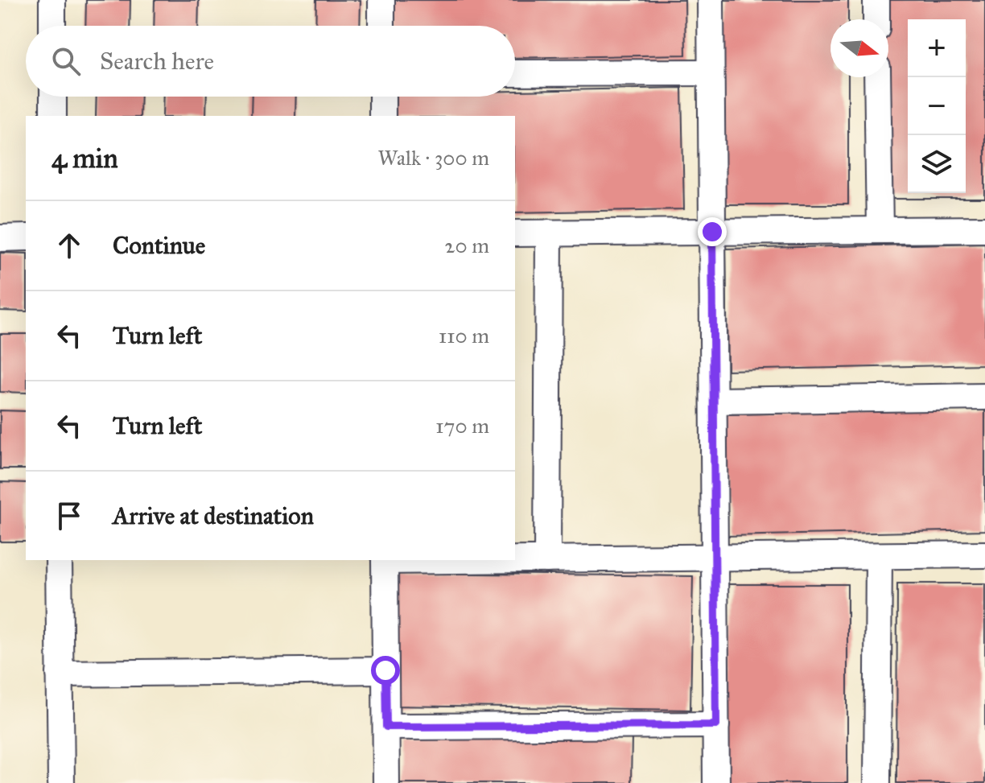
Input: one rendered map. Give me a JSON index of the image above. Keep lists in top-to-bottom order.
{
  "north": "right",
  "page": {
    "map_buttons": ["+", "−"],
    "search": "Search here",
    "heading": ["4 min", "Walk · 300 m"],
    "list": [
      ["Continue", "20 m"],
      ["Turn left", "110 m"],
      ["Turn left", "170 m"],
      "Arrive at destination"
    ]
  }
}
